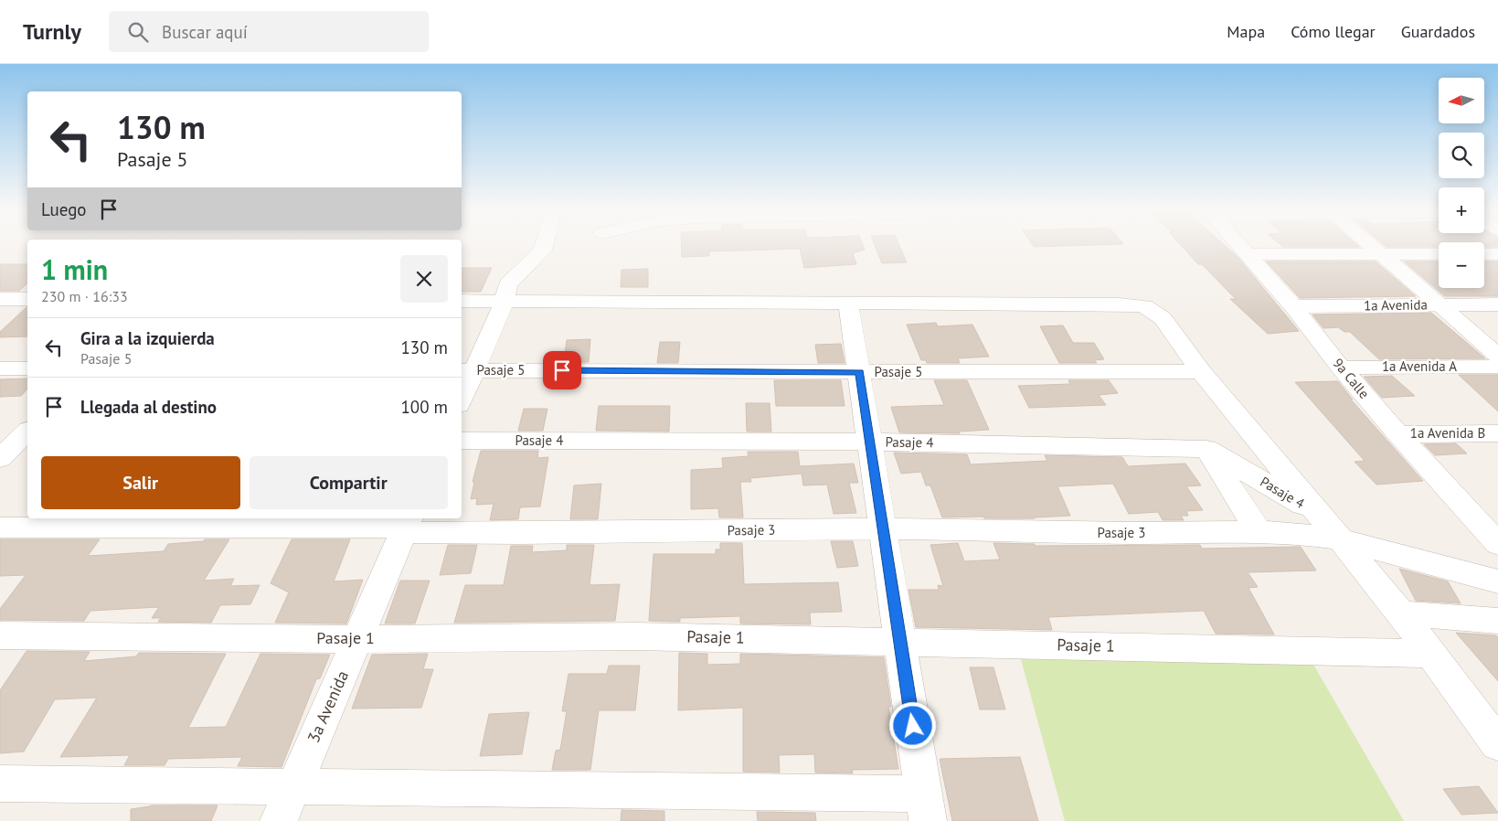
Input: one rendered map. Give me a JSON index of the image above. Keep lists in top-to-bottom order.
{
  "streets": {
    "street": [
      "1a Avenida",
      "1a Avenida A",
      "Pasaje 5",
      "9a Calle",
      "1a Avenida B",
      "Pasaje 4",
      "Pasaje 3",
      "Pasaje 1",
      "3a Avenida"
    ]
  },
  "crossings": [
    ["1a Avenida", "9a Calle"],
    ["1a Avenida A", "9a Calle"],
    ["9a Calle", "1a Avenida B"],
    ["Pasaje 3", "3a Avenida"],
    ["Pasaje 1", "3a Avenida"]
  ],
  "north": "left",
  "page": {
    "header": "Turnly",
    "search": "Buscar aquí",
    "nav": ["Mapa", "Cómo llegar", "Guardados"],
    "map_buttons": ["+", "−"],
    "turn": ["130 m", "Pasaje 5"],
    "then": "Luego",
    "heading": ["1 min", "230 m · 16:33"],
    "list": [
      {
        "name": "Gira a la izquierda",
        "note": "Pasaje 5",
        "value": "130 m"
      },
      {
        "name": "Llegada al destino",
        "value": "100 m"
      }
    ],
    "buttons": ["Salir", "Compartir"]
  }
}
